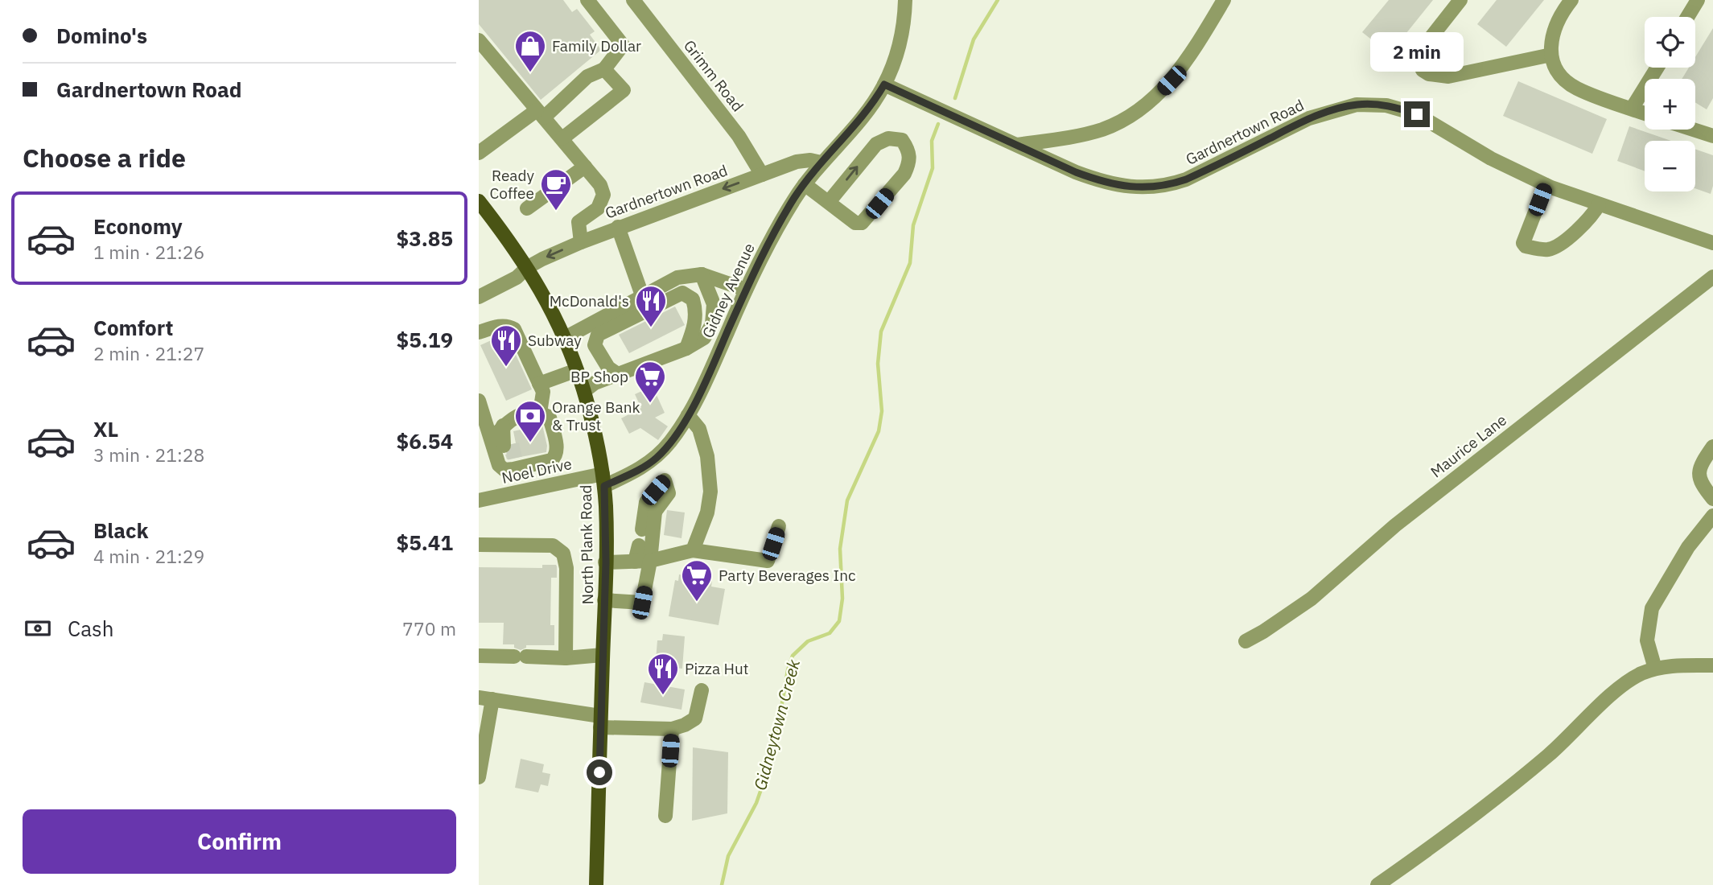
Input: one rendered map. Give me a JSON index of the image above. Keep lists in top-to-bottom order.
{
  "streets": {
    "main road": ["North Plank Road"],
    "street": [
      "Grimm Road",
      "Gardnertown Road",
      "Gidney Avenue",
      "Maurice Lane",
      "Noel Drive"
    ]
  },
  "crossings": [
    ["Grimm Road", "Gardnertown Road"],
    ["Gardnertown Road", "Gidney Avenue"],
    ["Gardnertown Road", "North Plank Road"],
    ["Gidney Avenue", "Noel Drive"],
    ["Gidney Avenue", "North Plank Road"],
    ["Noel Drive", "North Plank Road"]
  ],
  "water": ["Gidneytown Creek"],
  "places": {
    "shop": ["Family Dollar"],
    "cafe": ["Ready Coffee"],
    "restaurant": ["McDonald's", "Subway", "Pizza Hut"],
    "supermarket": ["BP Shop", "Party Beverages Inc"],
    "bank": ["Orange Bank & Trust"]
  },
  "page": {
    "banner": ["Domino's", "Gardnertown Road"],
    "map_buttons": ["+", "−"],
    "bubble": "2 min",
    "heading": "Choose a ride",
    "list": [
      {
        "name": "Economy",
        "note": "1 min · 21:26",
        "value": "$3.85"
      },
      {
        "name": "Comfort",
        "note": "2 min · 21:27",
        "value": "$5.19"
      },
      {
        "name": "XL",
        "note": "3 min · 21:28",
        "value": "$6.54"
      },
      {
        "name": "Black",
        "note": "4 min · 21:29",
        "value": "$5.41"
      }
    ],
    "pay": ["Cash", "770 m"],
    "buttons": "Confirm"
  }
}
